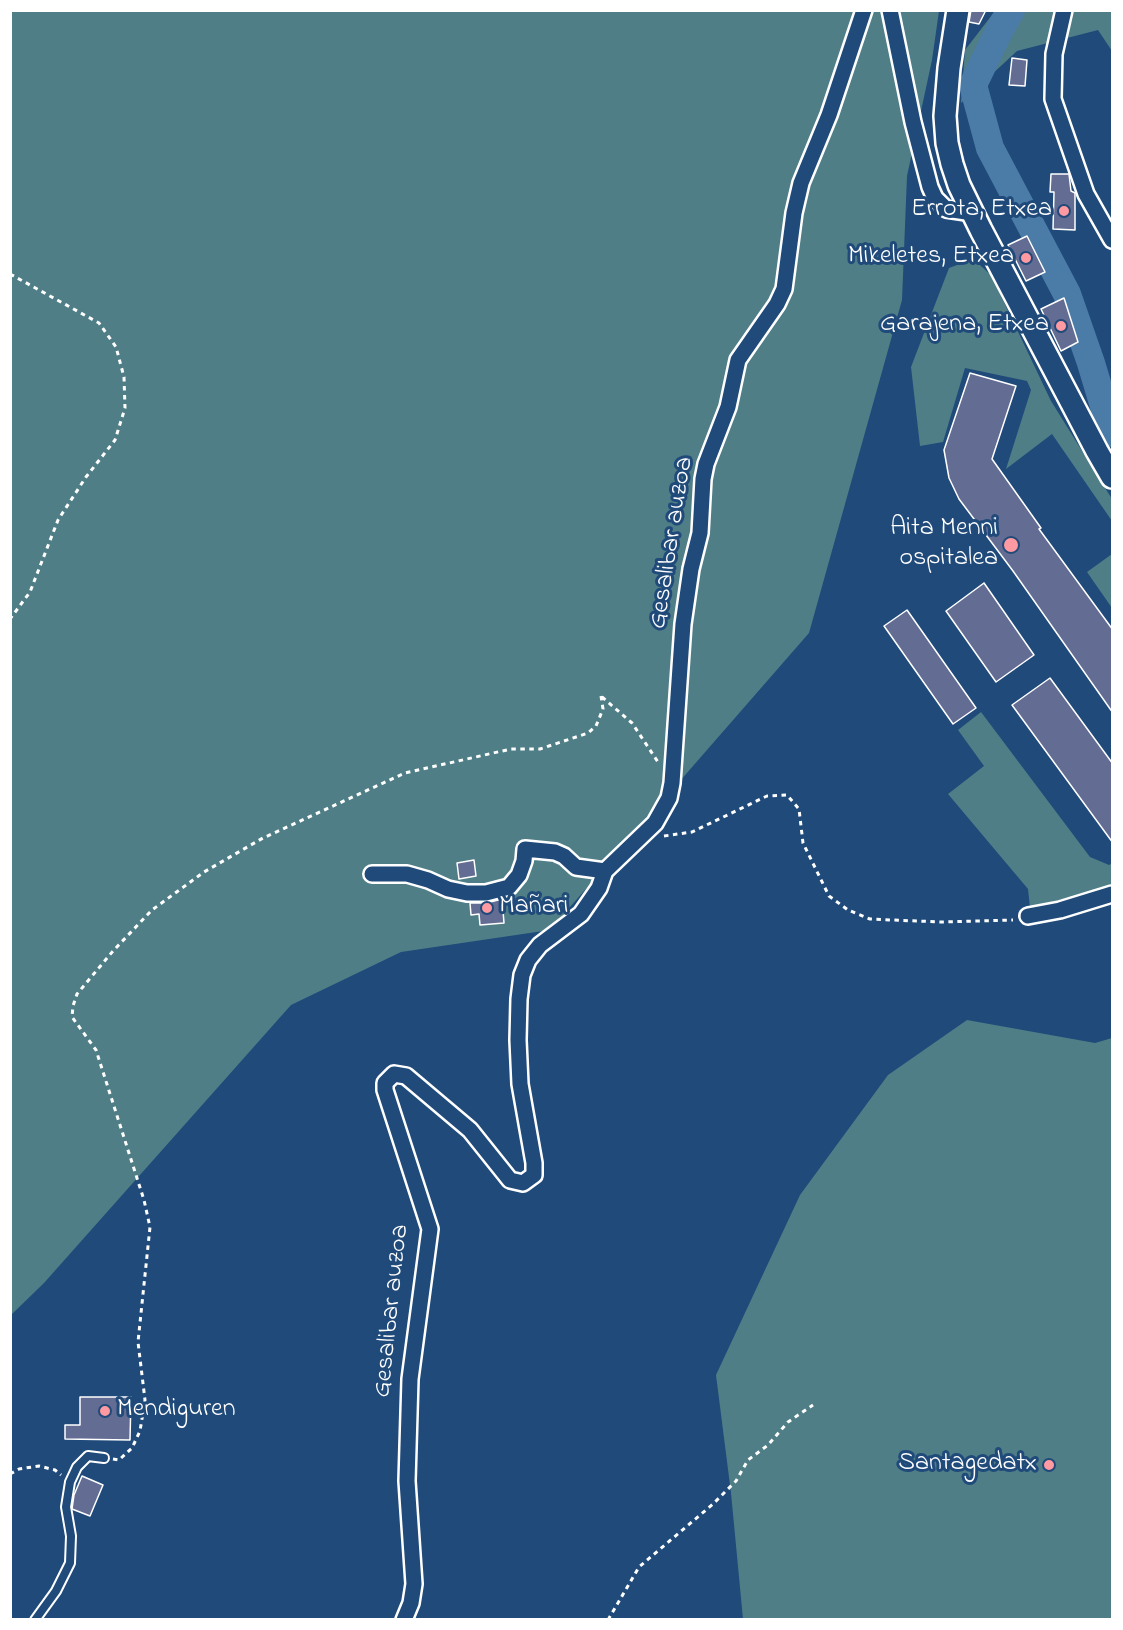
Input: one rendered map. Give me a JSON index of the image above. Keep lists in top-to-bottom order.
{
  "streets": {
    "street": ["Gesalibar auzoa"]
  },
  "places": [
    "Errota, Etxea",
    "Mikeletes, Etxea",
    "Garajena, Etxea",
    "Aita Menni ospitalea",
    "Mañari",
    "Mendiguren",
    "Santagedatx"
  ]
}
